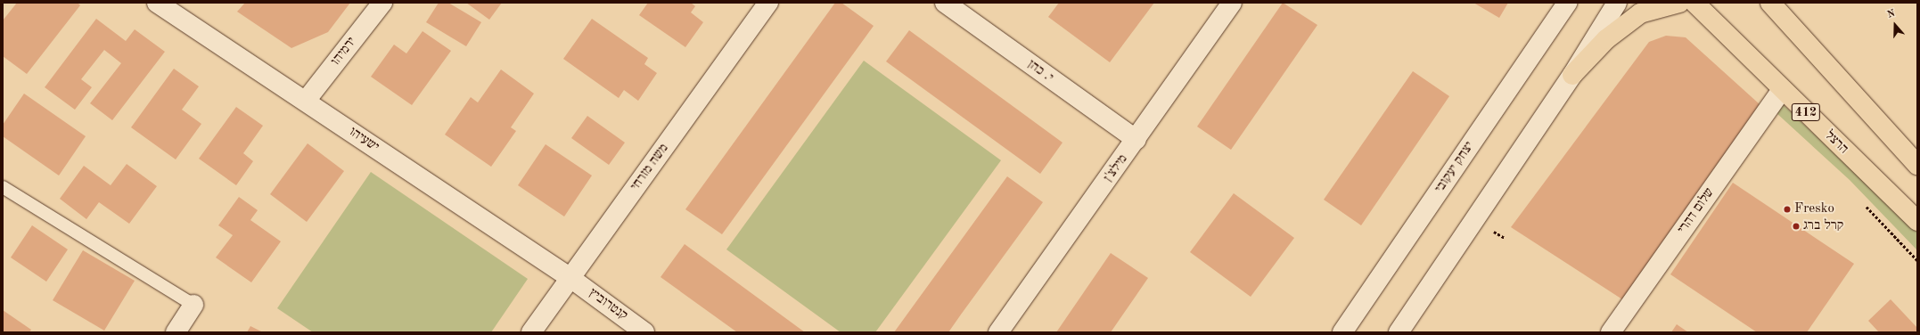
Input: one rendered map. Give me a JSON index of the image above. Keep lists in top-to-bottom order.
{
  "streets": {
    "main road": ["412", "הרצל"],
    "street": [
      "ירמיהו",
      "י. כהן",
      "ישעיהו",
      "משה מזרחי",
      "יצחק יעקובי",
      "מילצ'ן",
      "שלום דהרי",
      "קנטרוביץ"
    ]
  },
  "crossings": [
    ["ירמיהו", "ישעיהו"],
    ["י. כהן", "מילצ'ן"],
    ["ישעיהו", "משה מזרחי"],
    ["ישעיהו", "קנטרוביץ"],
    ["הרצל", "שלום דהרי"],
    ["משה מזרחי", "קנטרוביץ"]
  ],
  "places": ["Fresko", "קרל ברג"],
  "north": "top"
}
